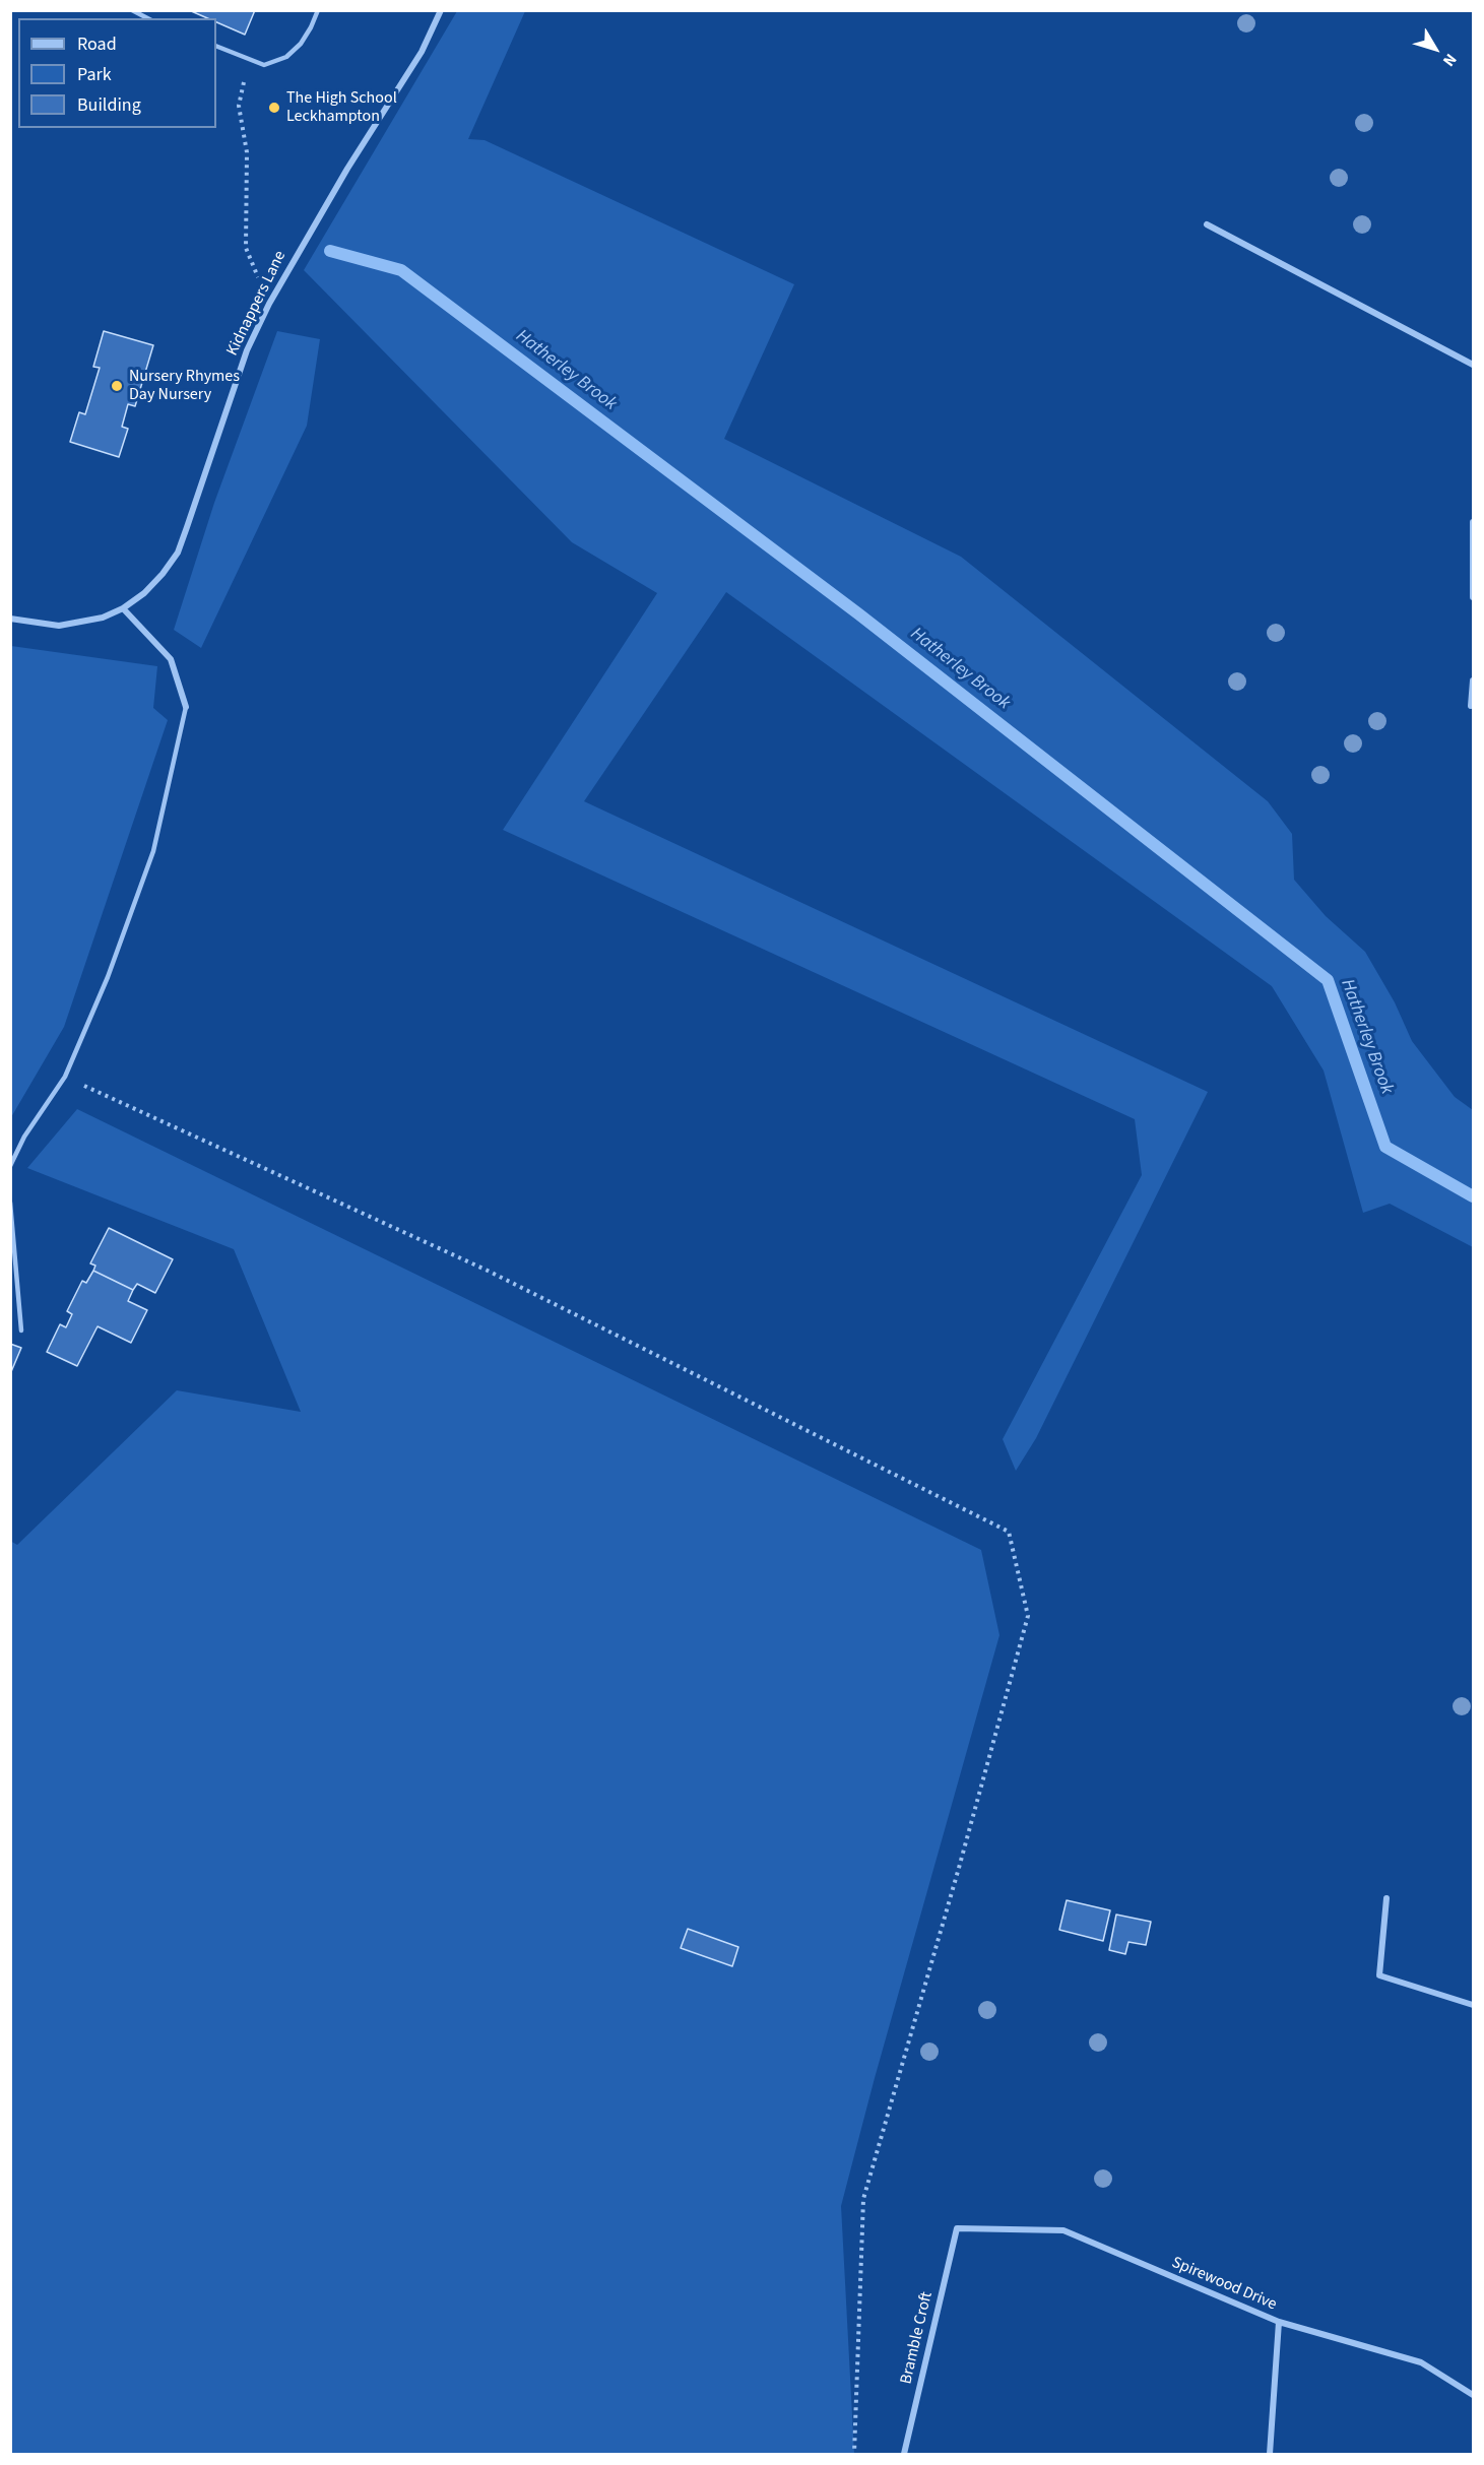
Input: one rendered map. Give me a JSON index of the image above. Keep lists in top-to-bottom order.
{
  "streets": {
    "street": ["Kidnappers Lane", "Spirewood Drive", "Bramble Croft"]
  },
  "crossings": [
    ["Spirewood Drive", "Bramble Croft"]
  ],
  "water": ["Hatherley Brook"],
  "places": ["The High School Leckhampton", "Nursery Rhymes Day Nursery"],
  "legend": ["Road", "Park", "Building"],
  "north": "bottom right"
}
